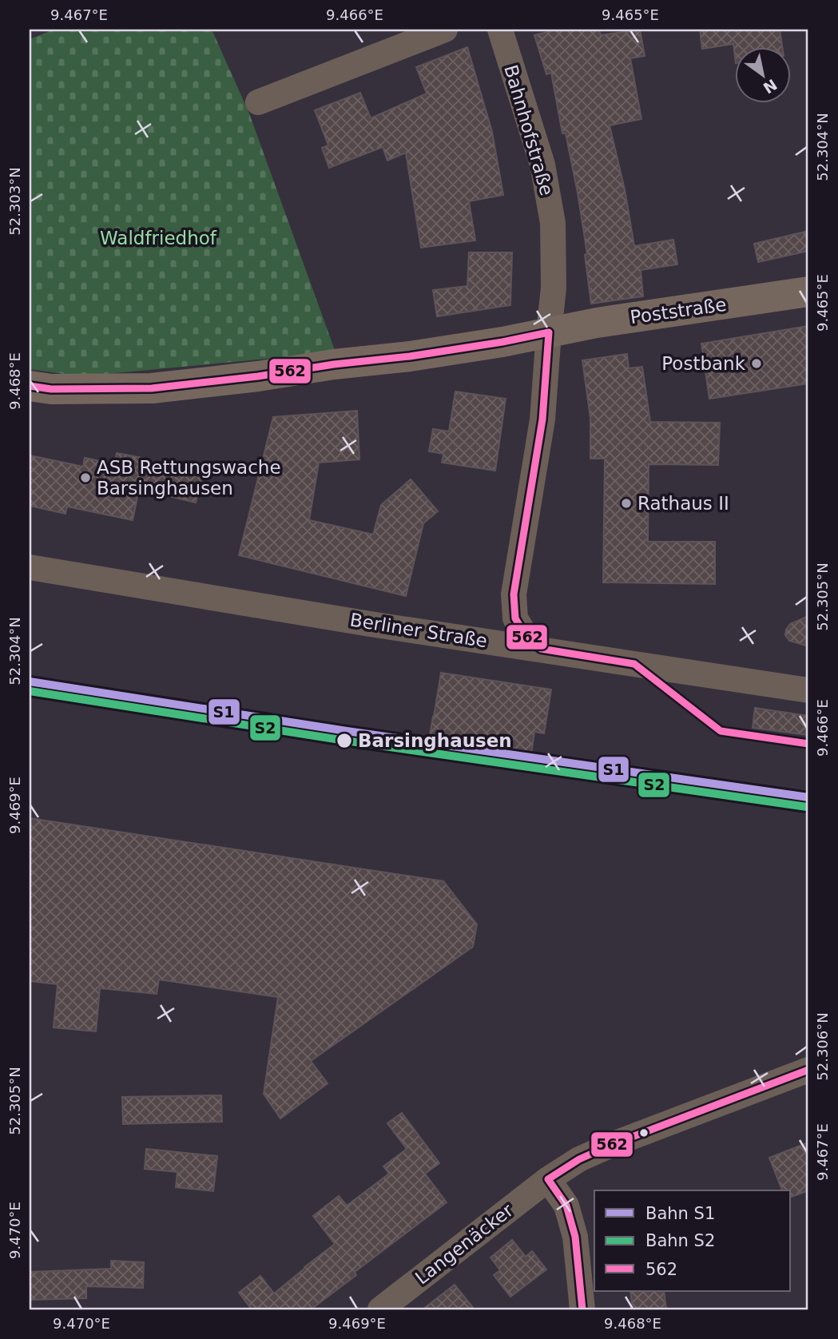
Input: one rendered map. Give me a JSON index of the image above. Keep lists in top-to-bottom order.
{
  "streets": {
    "main road": ["Poststraße"],
    "street": ["Bahnhofstraße", "Berliner Straße", "Langenäcker"]
  },
  "crossings": [
    ["Bahnhofstraße", "Poststraße"],
    ["Bahnhofstraße", "Berliner Straße"]
  ],
  "parks": ["Waldfriedhof"],
  "places": [
    "Postbank",
    "ASB Rettungswache Barsinghausen",
    "Rathaus II",
    "Barsinghausen"
  ],
  "lines": ["transit line 562", "rail line S1", "rail line S2"],
  "legend": ["Bahn S1", "Bahn S2", "562"],
  "north": "bottom right",
  "coordinates": [
    "9.467°E",
    "9.466°E",
    "9.465°E",
    "52.304°N",
    "52.303°N",
    "9.468°E",
    "52.305°N",
    "9.469°E",
    "52.306°N",
    "9.470°E"
  ]
}
